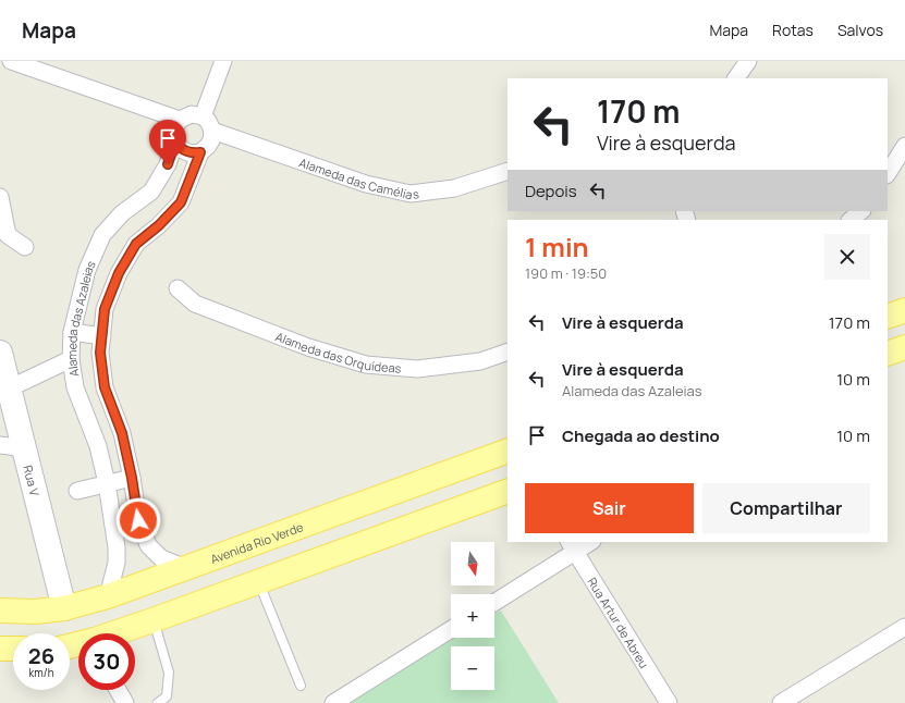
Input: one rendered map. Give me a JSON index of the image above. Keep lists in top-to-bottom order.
{
  "streets": {
    "main road": ["Avenida Rio Verde"],
    "street": [
      "Alameda das Camélias",
      "Alameda das Azaleias",
      "Alameda das Orquídeas",
      "Rua V",
      "Rua Artur de Abreu"
    ]
  },
  "crossings": [
    ["Alameda das Camélias", "Alameda das Azaleias"],
    ["Alameda das Azaleias", "Avenida Rio Verde"],
    ["Rua V", "Avenida Rio Verde"]
  ],
  "north": "bottom",
  "page": {
    "header": "Mapa",
    "nav": ["Mapa", "Rotas", "Salvos"],
    "turn": ["170 m", "Vire à esquerda"],
    "then": "Depois",
    "heading": ["1 min", "190 m · 19:50"],
    "list": [
      {
        "name": "Vire à esquerda",
        "value": "170 m"
      },
      {
        "name": "Vire à esquerda",
        "note": "Alameda das Azaleias",
        "value": "10 m"
      },
      {
        "name": "Chegada ao destino",
        "value": "10 m"
      }
    ],
    "buttons": ["Sair", "Compartilhar"],
    "map_buttons": ["+", "−"],
    "speed": "26 km/h",
    "limit": "30"
  }
}
